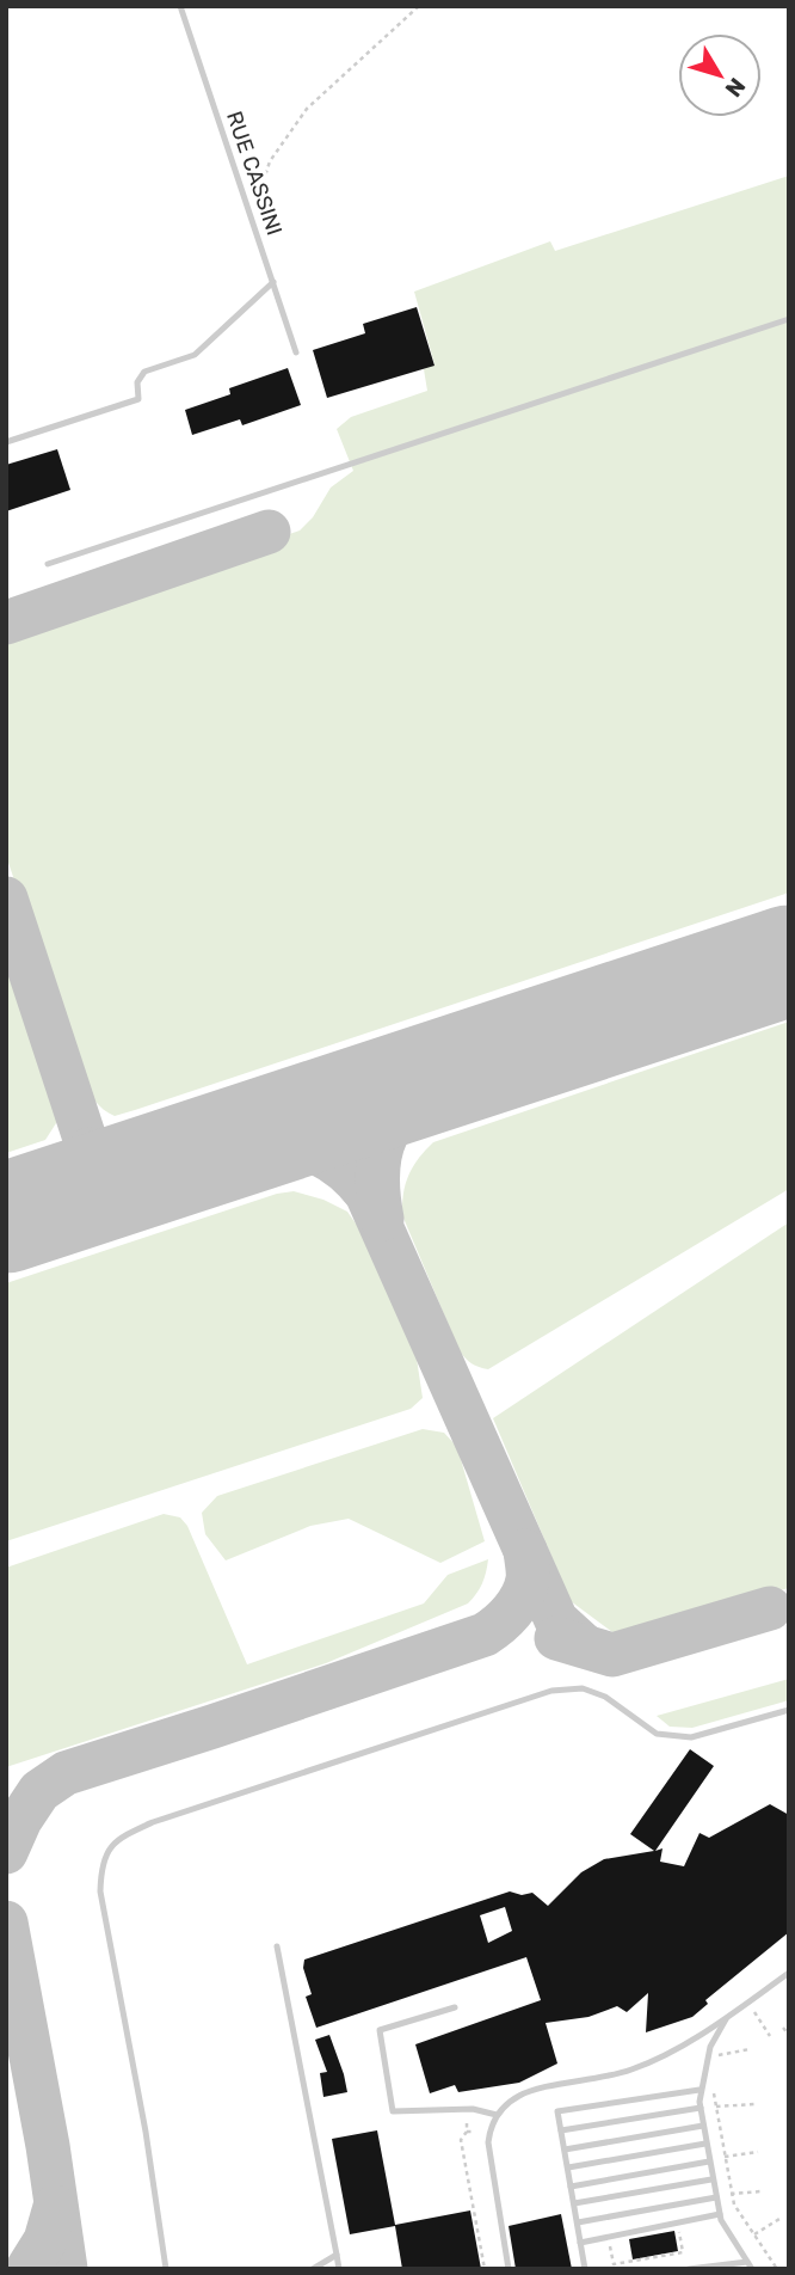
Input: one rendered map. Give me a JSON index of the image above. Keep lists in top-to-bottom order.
{
  "streets": {
    "lane": ["RUE CASSINI"]
  },
  "north": "bottom right"
}
